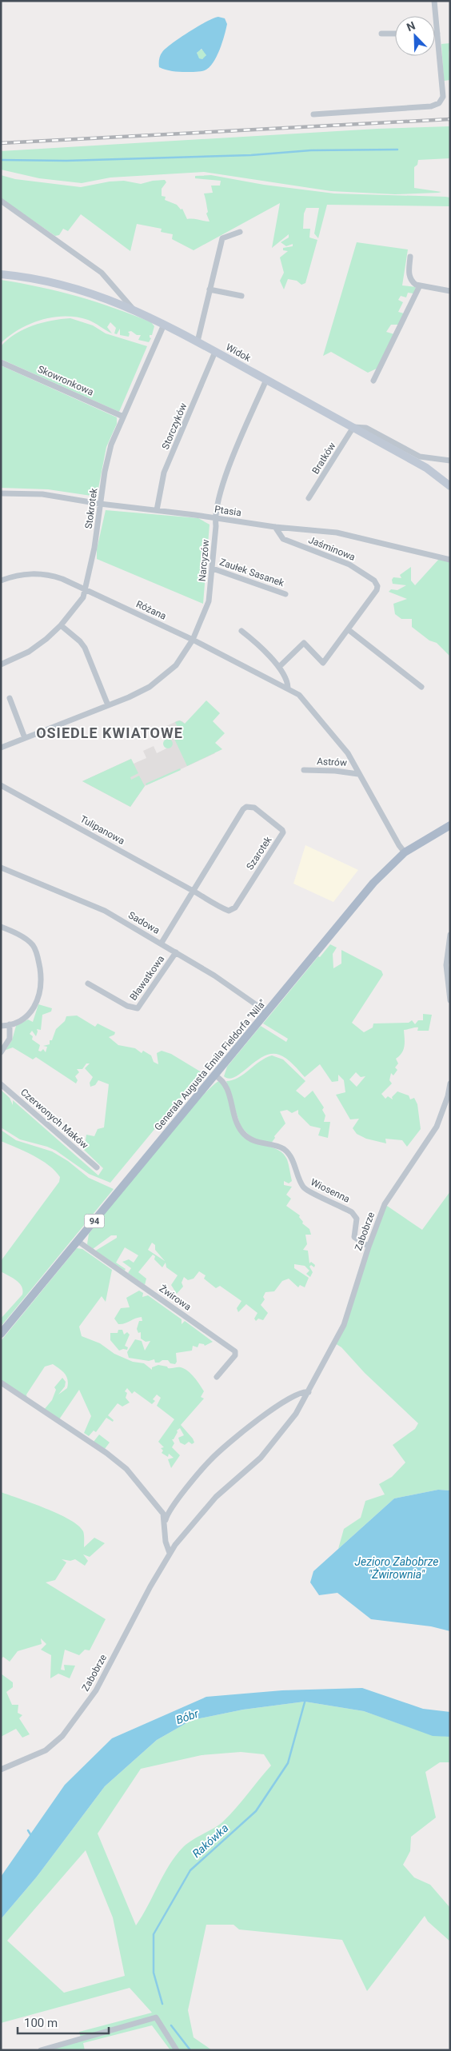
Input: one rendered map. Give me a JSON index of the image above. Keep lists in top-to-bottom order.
{
  "streets": {
    "main road": ["Widok", "Generała Augusta Emila Fieldorfa \"Nila\"", "94"],
    "street": [
      "Skowronkowa",
      "Storczyków",
      "Bratków",
      "Stokrotek",
      "Ptasia",
      "Jaśminowa",
      "Narcyzów",
      "Zaułek Sasanek",
      "Różana",
      "Astrów",
      "Tulipanowa",
      "Szarotek",
      "Sadowa",
      "Bławatkowa",
      "Czerwonych Maków",
      "Wiosenna",
      "Zabobrze",
      "Żwirowa"
    ]
  },
  "crossings": [
    ["Widok", "Storczyków"],
    ["Widok", "Bratków"],
    ["Widok", "Stokrotek"],
    ["Widok", "Narcyzów"],
    ["Skowronkowa", "Stokrotek"],
    ["Storczyków", "Ptasia"],
    ["Stokrotek", "Ptasia"],
    ["Stokrotek", "Różana"],
    ["Ptasia", "Jaśminowa"],
    ["Ptasia", "Narcyzów"],
    ["Narcyzów", "Zaułek Sasanek"],
    ["Narcyzów", "Różana"],
    ["Różana", "Astrów"],
    ["Różana", "Generała Augusta Emila Fieldorfa \"Nila\""],
    ["Tulipanowa", "Szarotek"],
    ["Szarotek", "Sadowa"],
    ["Sadowa", "Bławatkowa"],
    ["Sadowa", "Generała Augusta Emila Fieldorfa \"Nila\""],
    ["Generała Augusta Emila Fieldorfa \"Nila\"", "Wiosenna"],
    ["Generała Augusta Emila Fieldorfa \"Nila\"", "Żwirowa"],
    ["Wiosenna", "Zabobrze"]
  ],
  "districts": ["OSIEDLE KWIATOWE"],
  "water": ["Jezioro Zabobrze \"Żwirownia\"", "Bóbr", "Rakówka"],
  "scale_bar": "100 m",
  "north": "top left"
}
